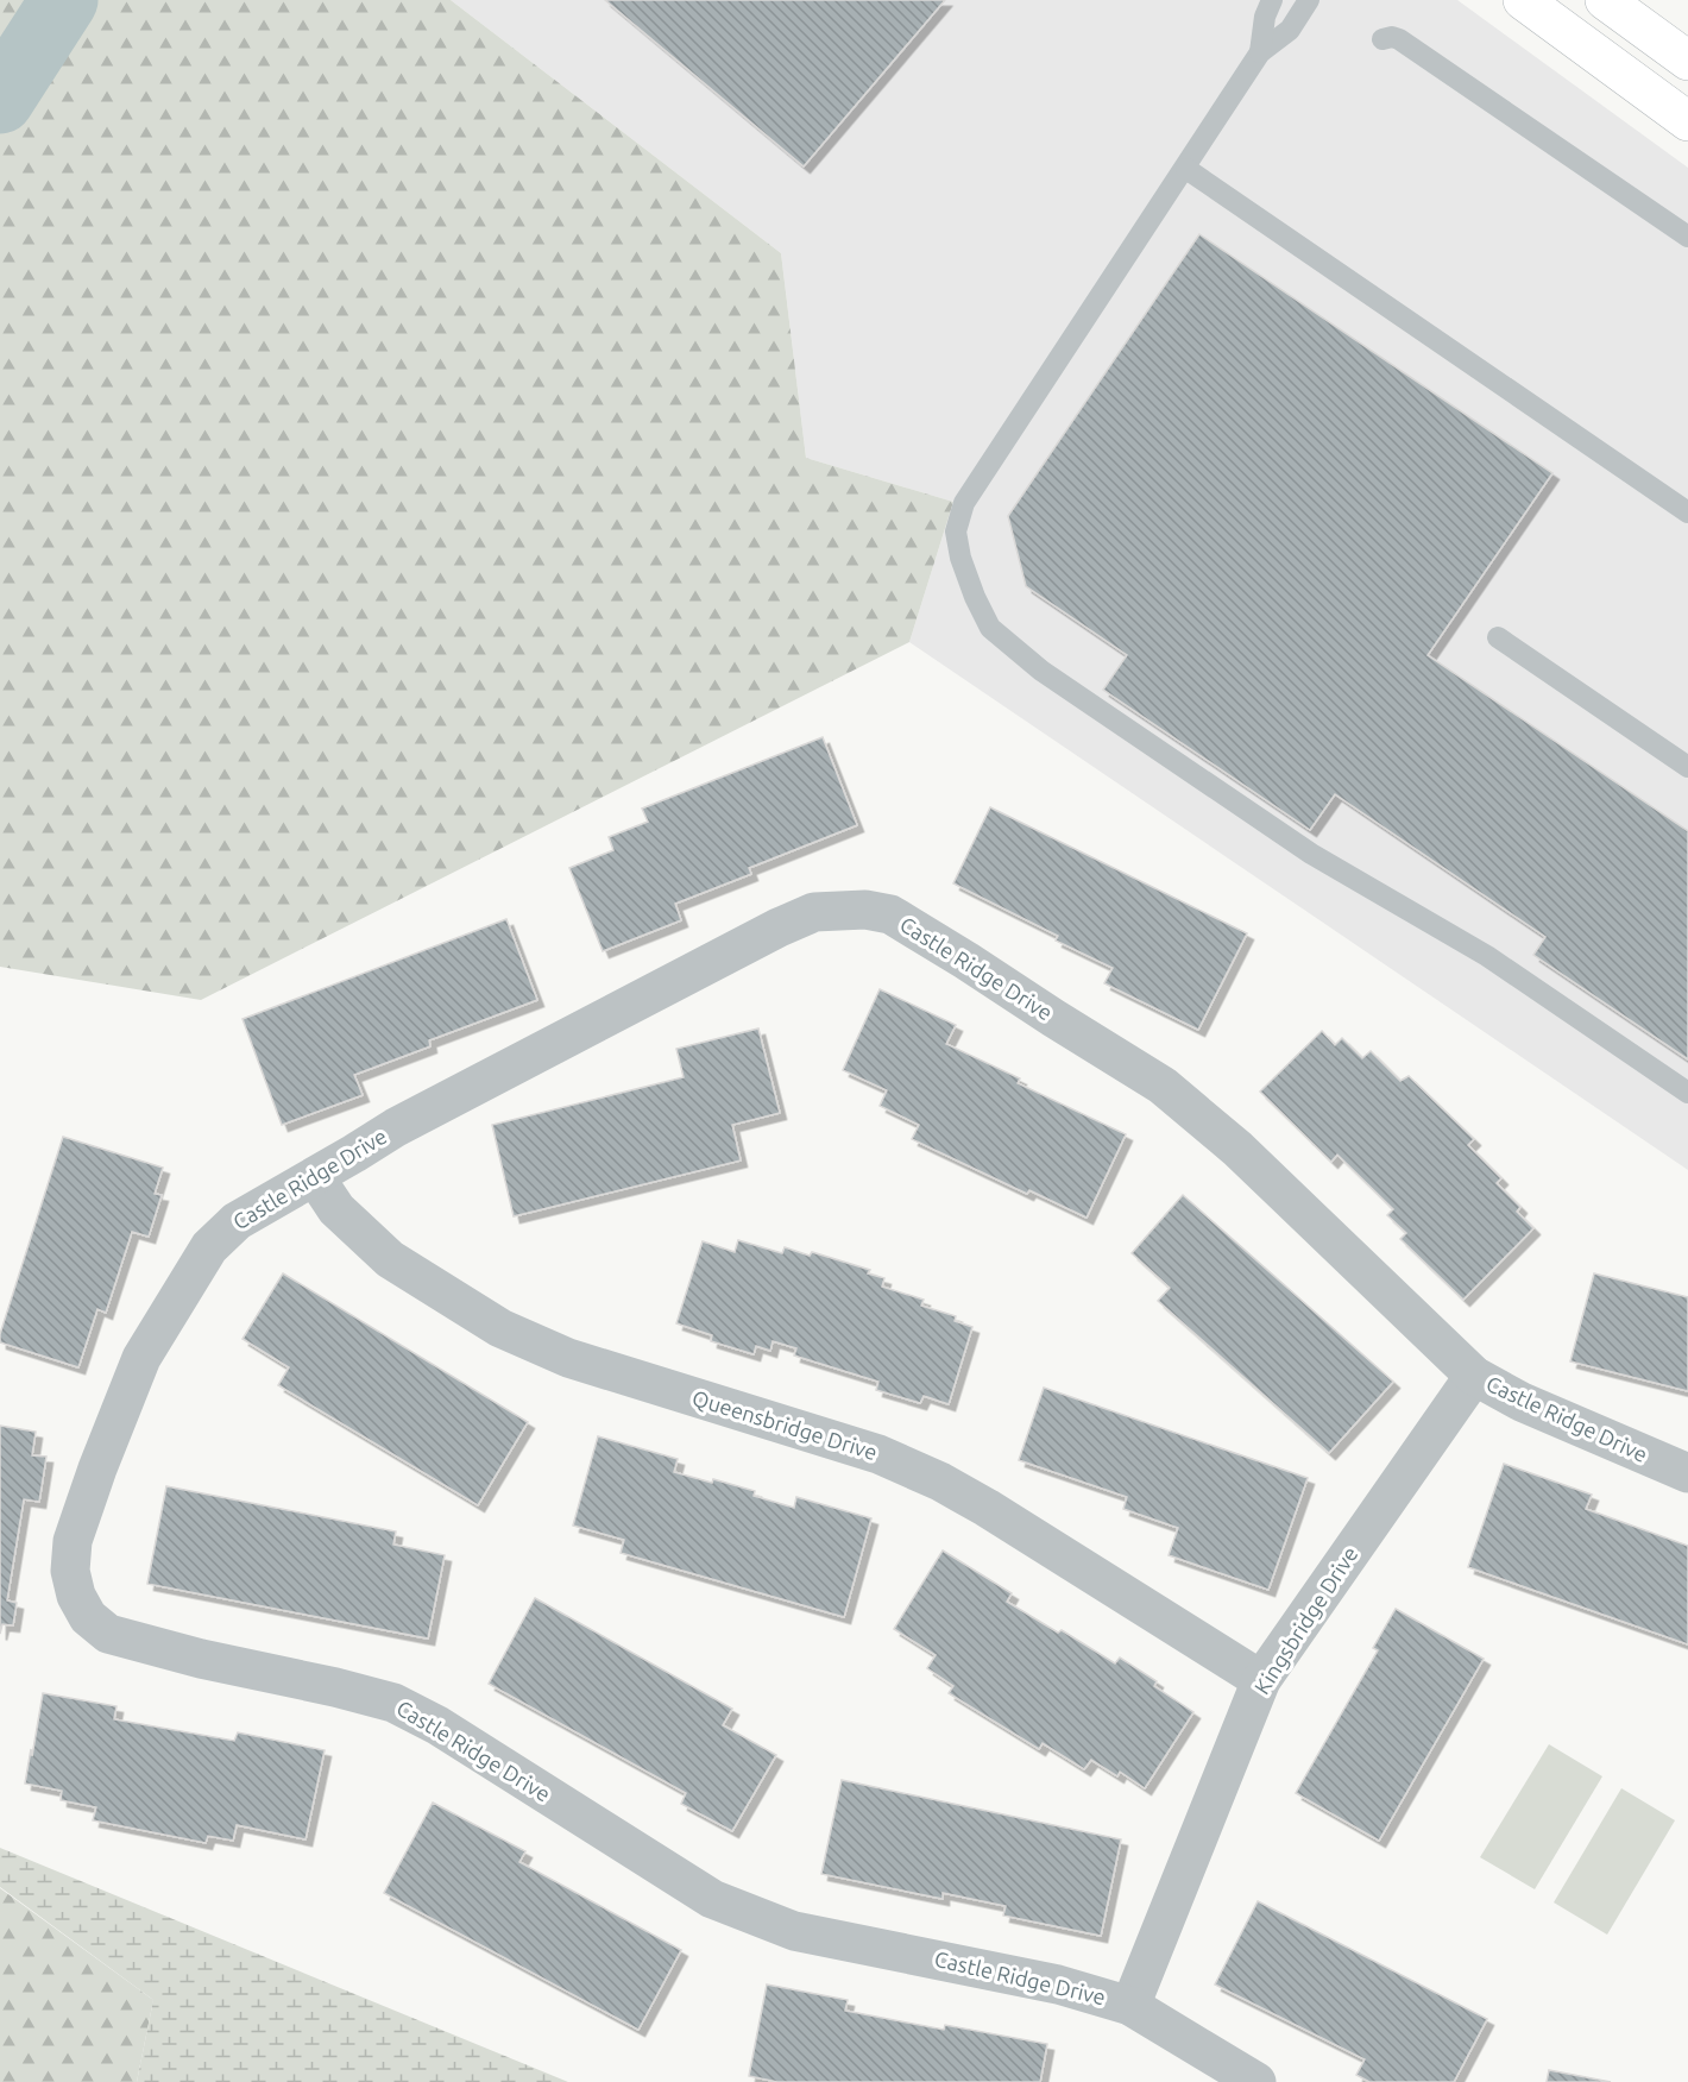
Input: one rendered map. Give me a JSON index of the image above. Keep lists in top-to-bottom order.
{
  "streets": {
    "street": ["Castle Ridge Drive", "Queensbridge Drive", "Kingsbridge Drive"]
  },
  "crossings": [
    ["Castle Ridge Drive", "Queensbridge Drive"],
    ["Castle Ridge Drive", "Kingsbridge Drive"],
    ["Queensbridge Drive", "Kingsbridge Drive"]
  ]
}
